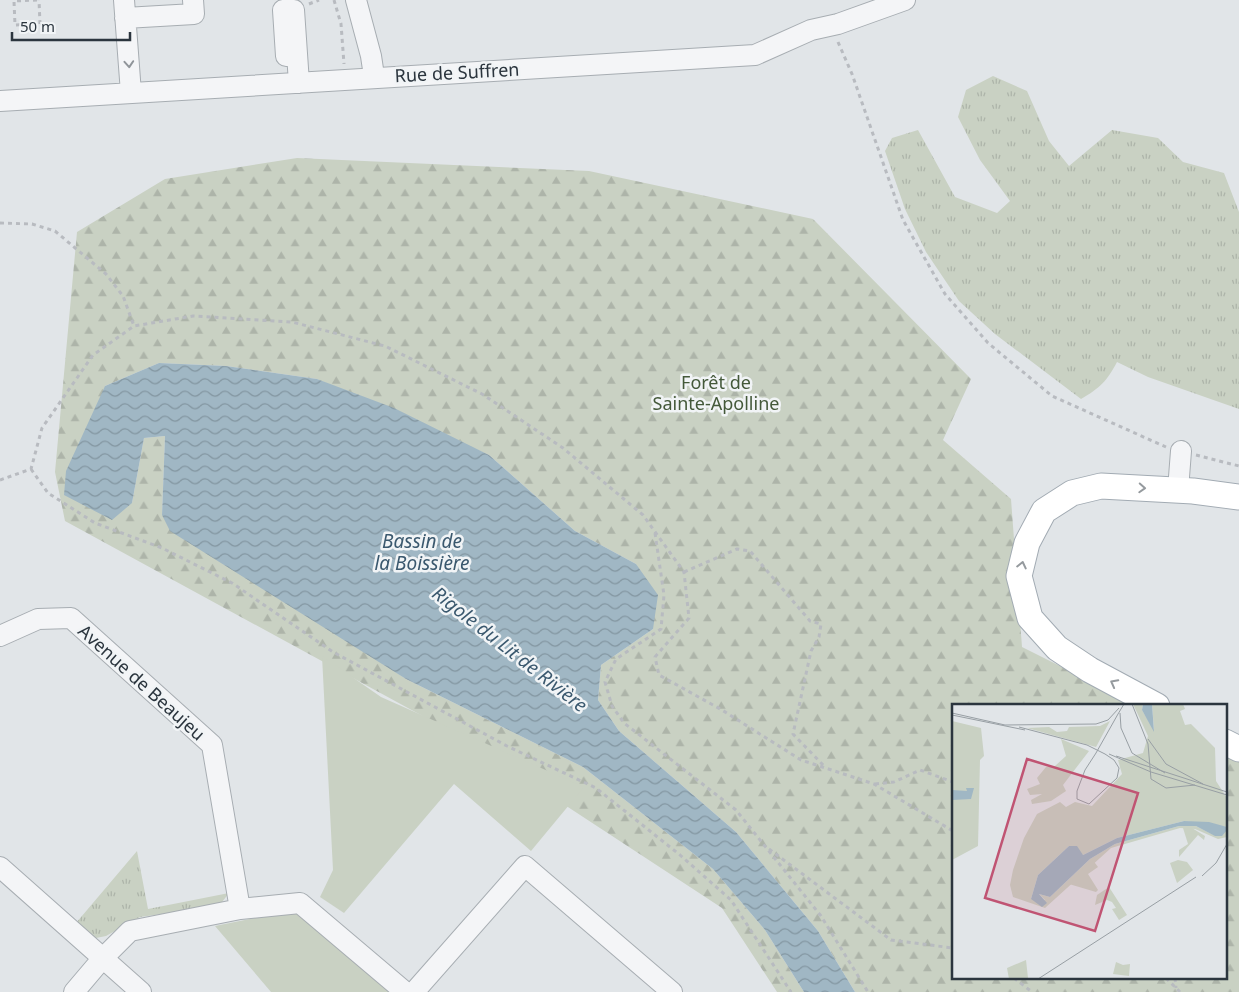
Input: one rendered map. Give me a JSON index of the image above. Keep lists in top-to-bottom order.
{
  "streets": {
    "street": ["Rue de Suffren", "Avenue de Beaujeu"]
  },
  "water": ["Bassin de la Boissière", "Rigole du Lit de Rivière"],
  "parks": ["Forêt de Sainte-Apolline"],
  "scale_bar": "50 m"
}
